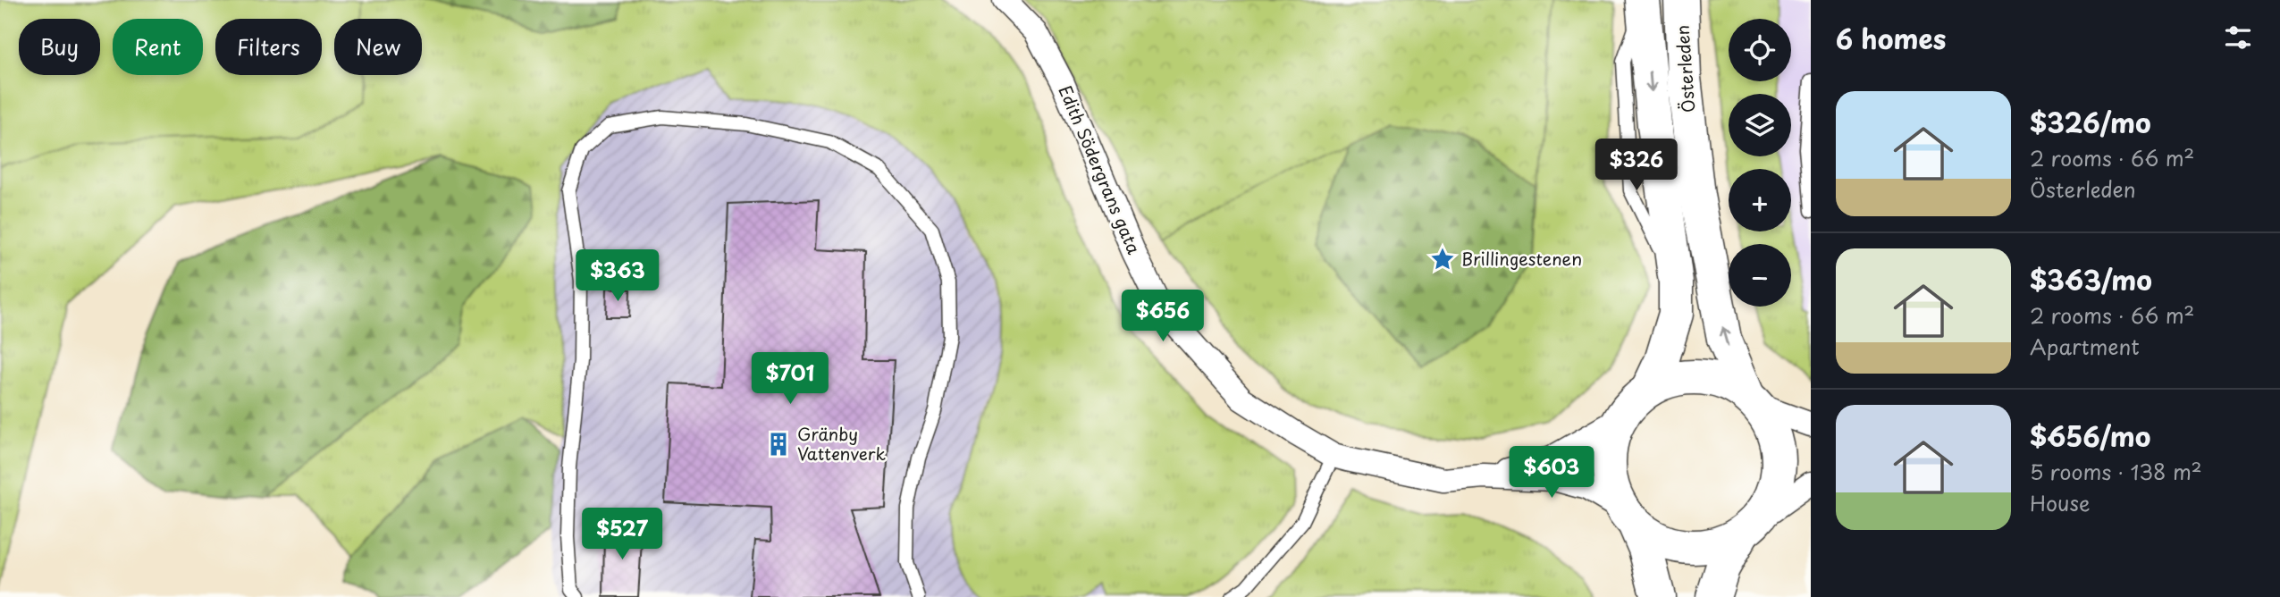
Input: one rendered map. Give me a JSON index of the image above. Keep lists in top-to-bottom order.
{
  "streets": {
    "main road": ["Österleden"],
    "street": ["Edith Södergrans gata"]
  },
  "places": {
    "place": ["Brillingestenen"],
    "building": ["Gränby Vattenverk"]
  },
  "page": {
    "heading": "6 homes",
    "map_buttons": ["+", "−"],
    "chip": [
      "Buy",
      "Rent",
      "Filters",
      "New"
    ],
    "list": [
      {
        "name": "$326/mo",
        "note": "2 rooms · 66 m² · Österleden"
      },
      {
        "name": "$363/mo",
        "note": "2 rooms · 66 m² · Apartment"
      },
      {
        "name": "$656/mo",
        "note": "5 rooms · 138 m² · House"
      }
    ],
    "price": [
      "$326",
      "$363",
      "$656",
      "$701",
      "$603",
      "$527"
    ]
  }
}
